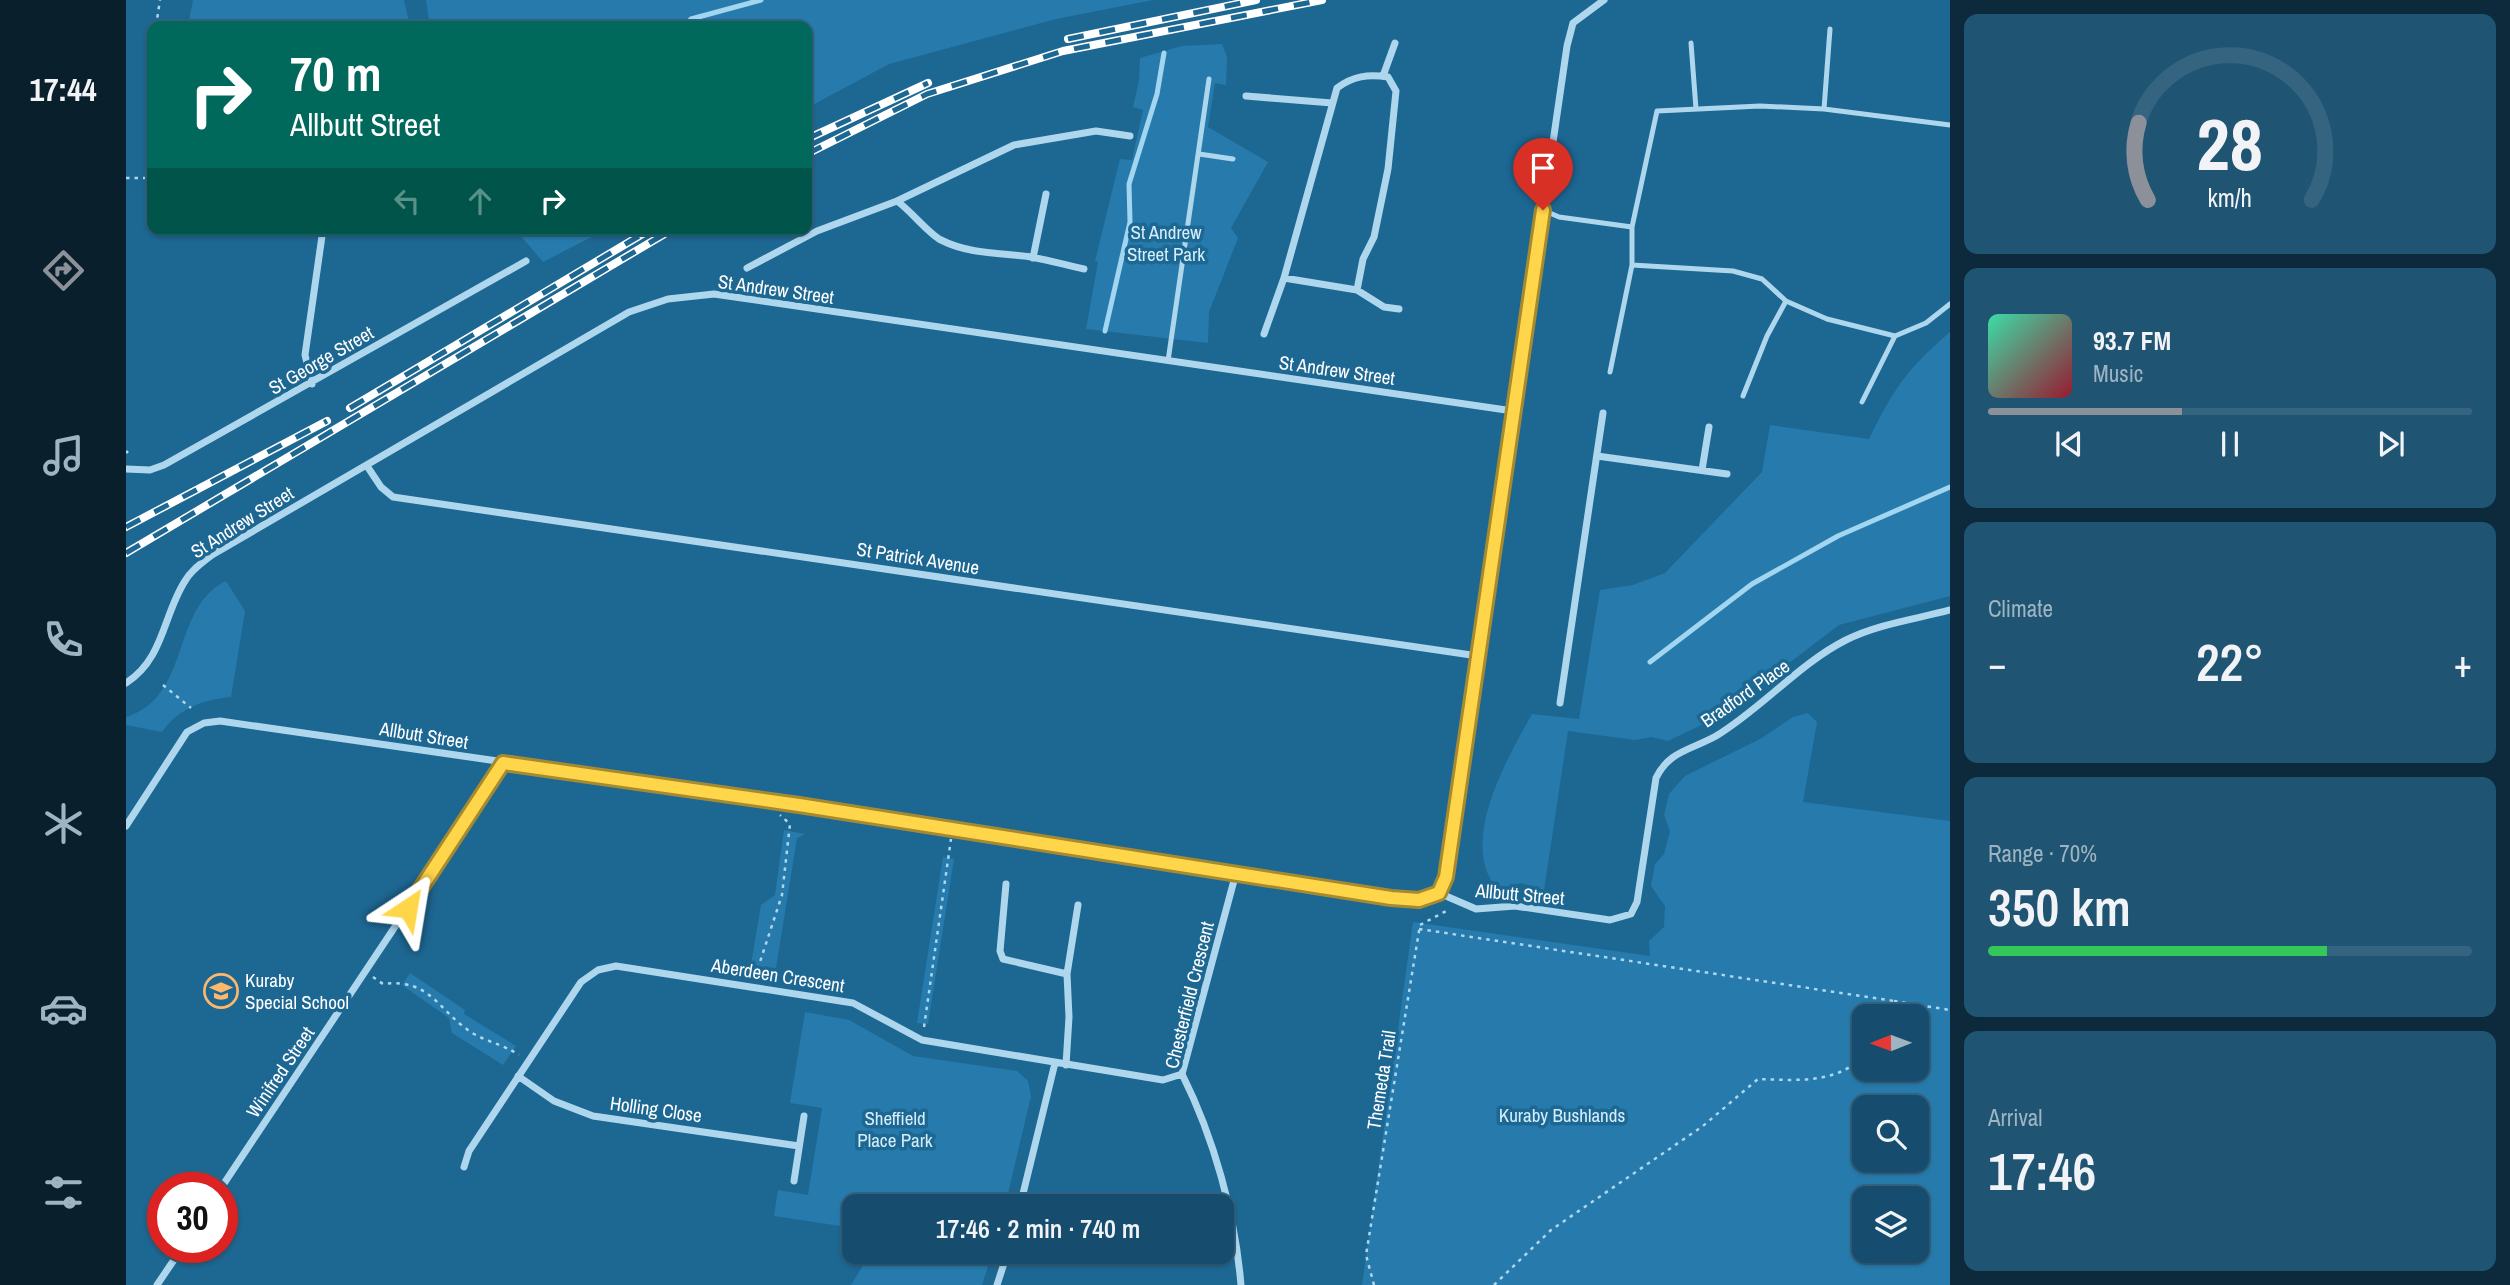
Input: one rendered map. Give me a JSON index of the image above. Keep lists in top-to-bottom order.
{
  "streets": {
    "street": [
      "St Andrew Street",
      "St George Street",
      "St Patrick Avenue",
      "Bradford Place",
      "Allbutt Street",
      "Aberdeen Crescent",
      "Chesterfield Crescent",
      "Winifred Street",
      "Holling Close"
    ],
    "path": ["Themeda Trail"]
  },
  "crossings": [
    ["St Andrew Street", "St Patrick Avenue"],
    ["Bradford Place", "Allbutt Street"],
    ["Allbutt Street", "Chesterfield Crescent"],
    ["Allbutt Street", "Winifred Street"],
    ["Aberdeen Crescent", "Chesterfield Crescent"],
    ["Aberdeen Crescent", "Holling Close"]
  ],
  "parks": ["St Andrew Street Park", "Kuraby Bushlands", "Sheffield Place Park"],
  "places": {
    "school or university": ["Kuraby Special School"]
  },
  "north": "left",
  "page": {
    "tabs": "17:44",
    "turn": ["70 m", "Allbutt Street"],
    "song": ["93.7 FM", "Music"],
    "tile": [
      "Climate",
      ["Range · 70%", "350 km"],
      ["Arrival", "17:46"]
    ],
    "heat": ["−", "22°", "+"],
    "limit": "30",
    "trip": "17:46 · 2 min · 740 m",
    "gauge": ["28", "km/h"]
  }
}
